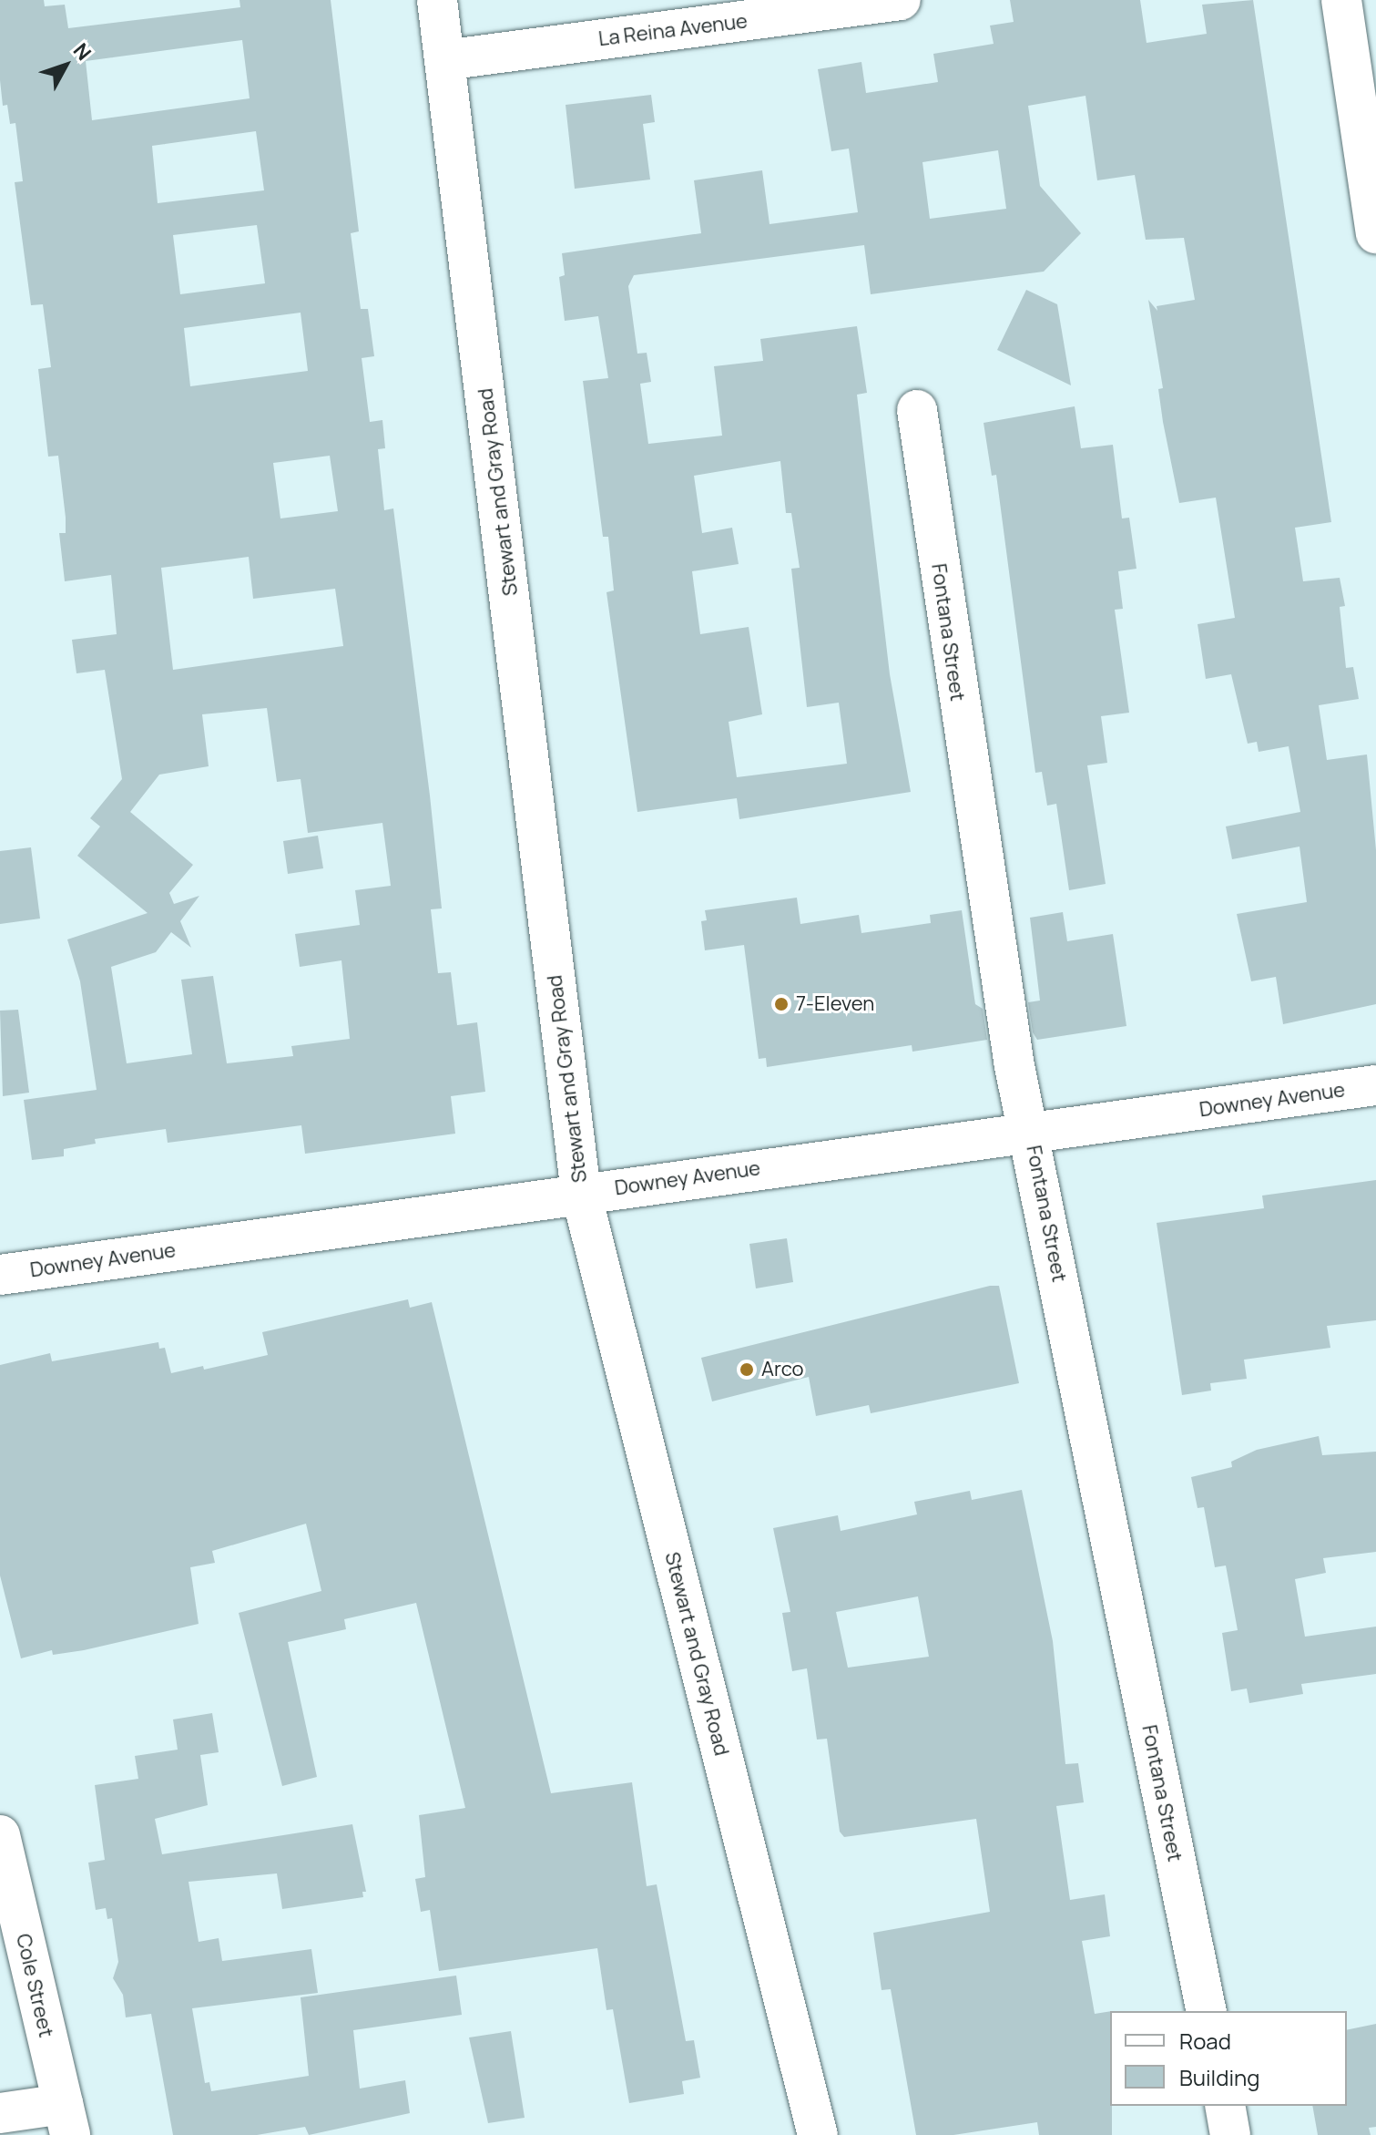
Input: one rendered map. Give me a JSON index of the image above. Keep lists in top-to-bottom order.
{
  "streets": {
    "main road": [
      "La Reina Avenue",
      "Stewart and Gray Road",
      "Fontana Street",
      "Downey Avenue",
      "Cole Street"
    ]
  },
  "crossings": [
    ["La Reina Avenue", "Stewart and Gray Road"],
    ["Stewart and Gray Road", "Downey Avenue"],
    ["Fontana Street", "Downey Avenue"]
  ],
  "places": ["7-Eleven", "Arco"],
  "legend": ["Road", "Building"],
  "north": "top right"
}
